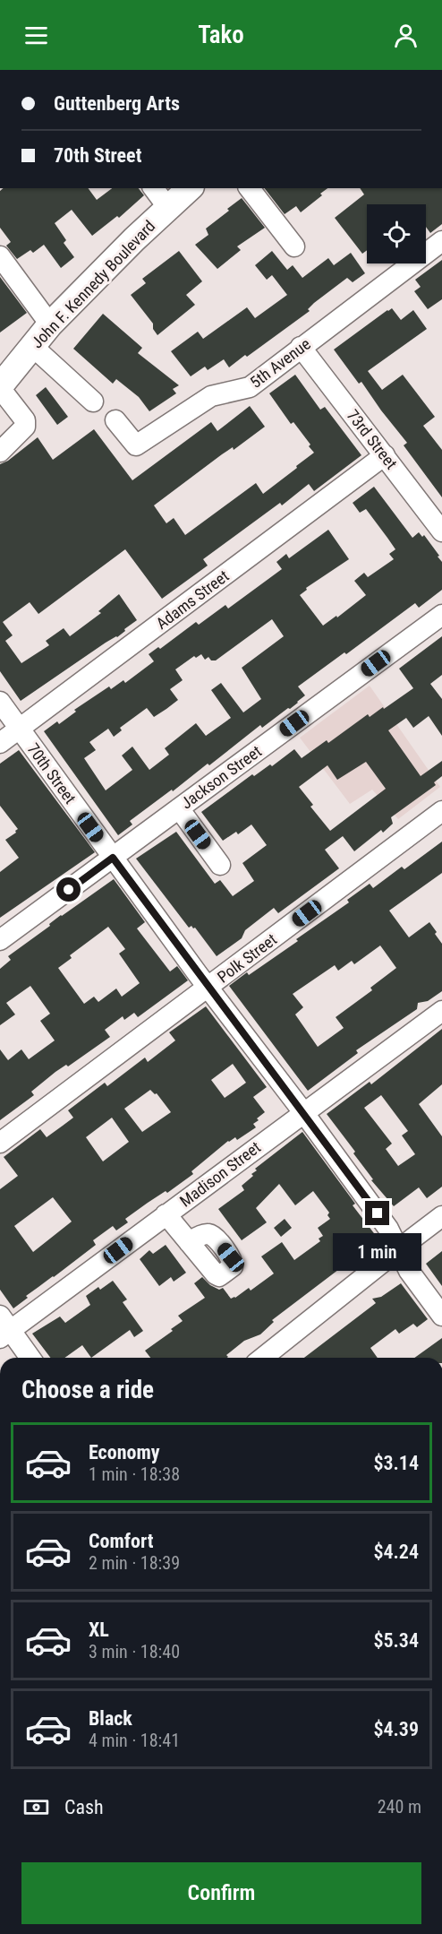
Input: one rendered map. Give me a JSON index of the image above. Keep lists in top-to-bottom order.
{
  "streets": {
    "main road": ["John F. Kennedy Boulevard"],
    "street": [
      "5th Avenue",
      "73rd Street",
      "Adams Street",
      "70th Street",
      "Jackson Street",
      "Polk Street",
      "Madison Street"
    ]
  },
  "crossings": [
    ["5th Avenue", "73rd Street"],
    ["73rd Street", "Adams Street"],
    ["Adams Street", "70th Street"],
    ["70th Street", "Jackson Street"],
    ["70th Street", "Polk Street"],
    ["70th Street", "Madison Street"]
  ],
  "page": {
    "header": "Tako",
    "banner": ["Guttenberg Arts", "70th Street"],
    "bubble": "1 min",
    "heading": "Choose a ride",
    "list": [
      {
        "name": "Economy",
        "note": "1 min · 18:38",
        "value": "$3.14"
      },
      {
        "name": "Comfort",
        "note": "2 min · 18:39",
        "value": "$4.24"
      },
      {
        "name": "XL",
        "note": "3 min · 18:40",
        "value": "$5.34"
      },
      {
        "name": "Black",
        "note": "4 min · 18:41",
        "value": "$4.39"
      }
    ],
    "pay": ["Cash", "240 m"],
    "buttons": "Confirm"
  }
}
